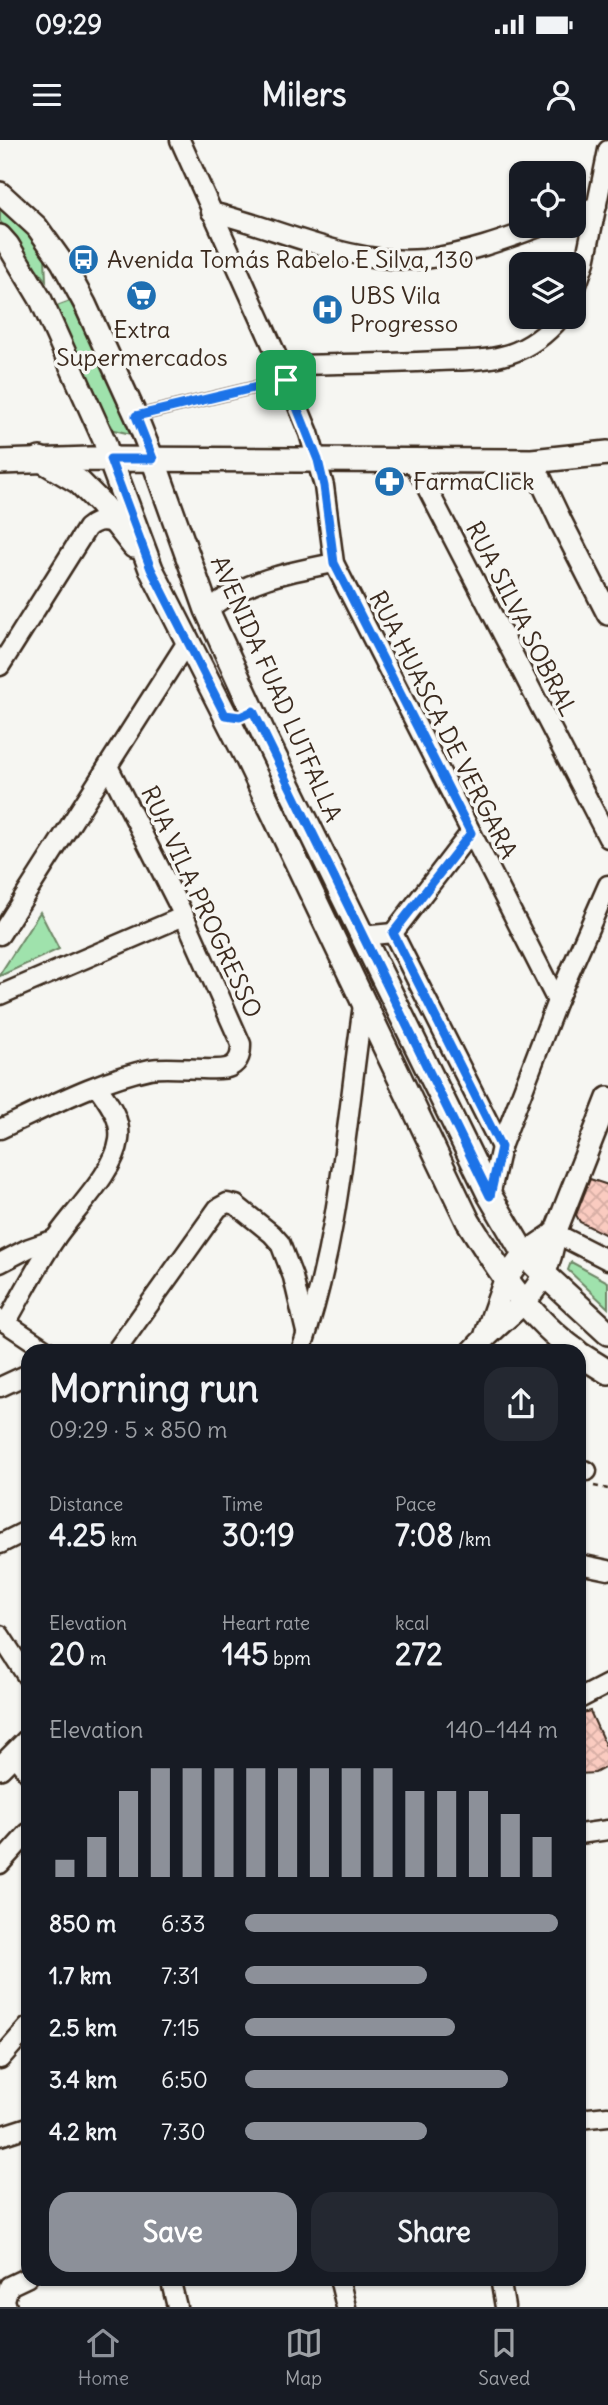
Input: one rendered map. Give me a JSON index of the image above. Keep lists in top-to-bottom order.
{
  "streets": {
    "main road": ["AVENIDA FUAD LUTFALLA"],
    "street": ["RUA SILVA SOBRAL", "RUA HUASCA DE VERGARA", "RUA VILA PROGRESSO"]
  },
  "places": {
    "bus stop": ["Avenida Tomás Rabelo E Silva, 130"],
    "supermarket": ["Extra Supermercados"],
    "hospital": ["UBS Vila Progresso"],
    "pharmacy": ["FarmaClick"]
  },
  "page": {
    "status": "09:29",
    "header": "Milers",
    "heading": ["Morning run", "09:29 · 5 × 850 m"],
    "stats": [
      ["Distance", "4.25 km"],
      ["Time", "30:19"],
      ["Pace", "7:08 /km"],
      ["Elevation", "20 m"],
      ["Heart rate", "145 bpm"],
      ["kcal", "272"]
    ],
    "chart": ["Elevation", "140–144 m"],
    "list": [
      {
        "name": "850 m",
        "note": "6:33"
      },
      {
        "name": "1.7 km",
        "note": "7:31"
      },
      {
        "name": "2.5 km",
        "note": "7:15"
      },
      {
        "name": "3.4 km",
        "note": "6:50"
      },
      {
        "name": "4.2 km",
        "note": "7:30"
      }
    ],
    "buttons": ["Save", "Share"],
    "tabs": ["Home", "Map", "Saved"]
  }
}
